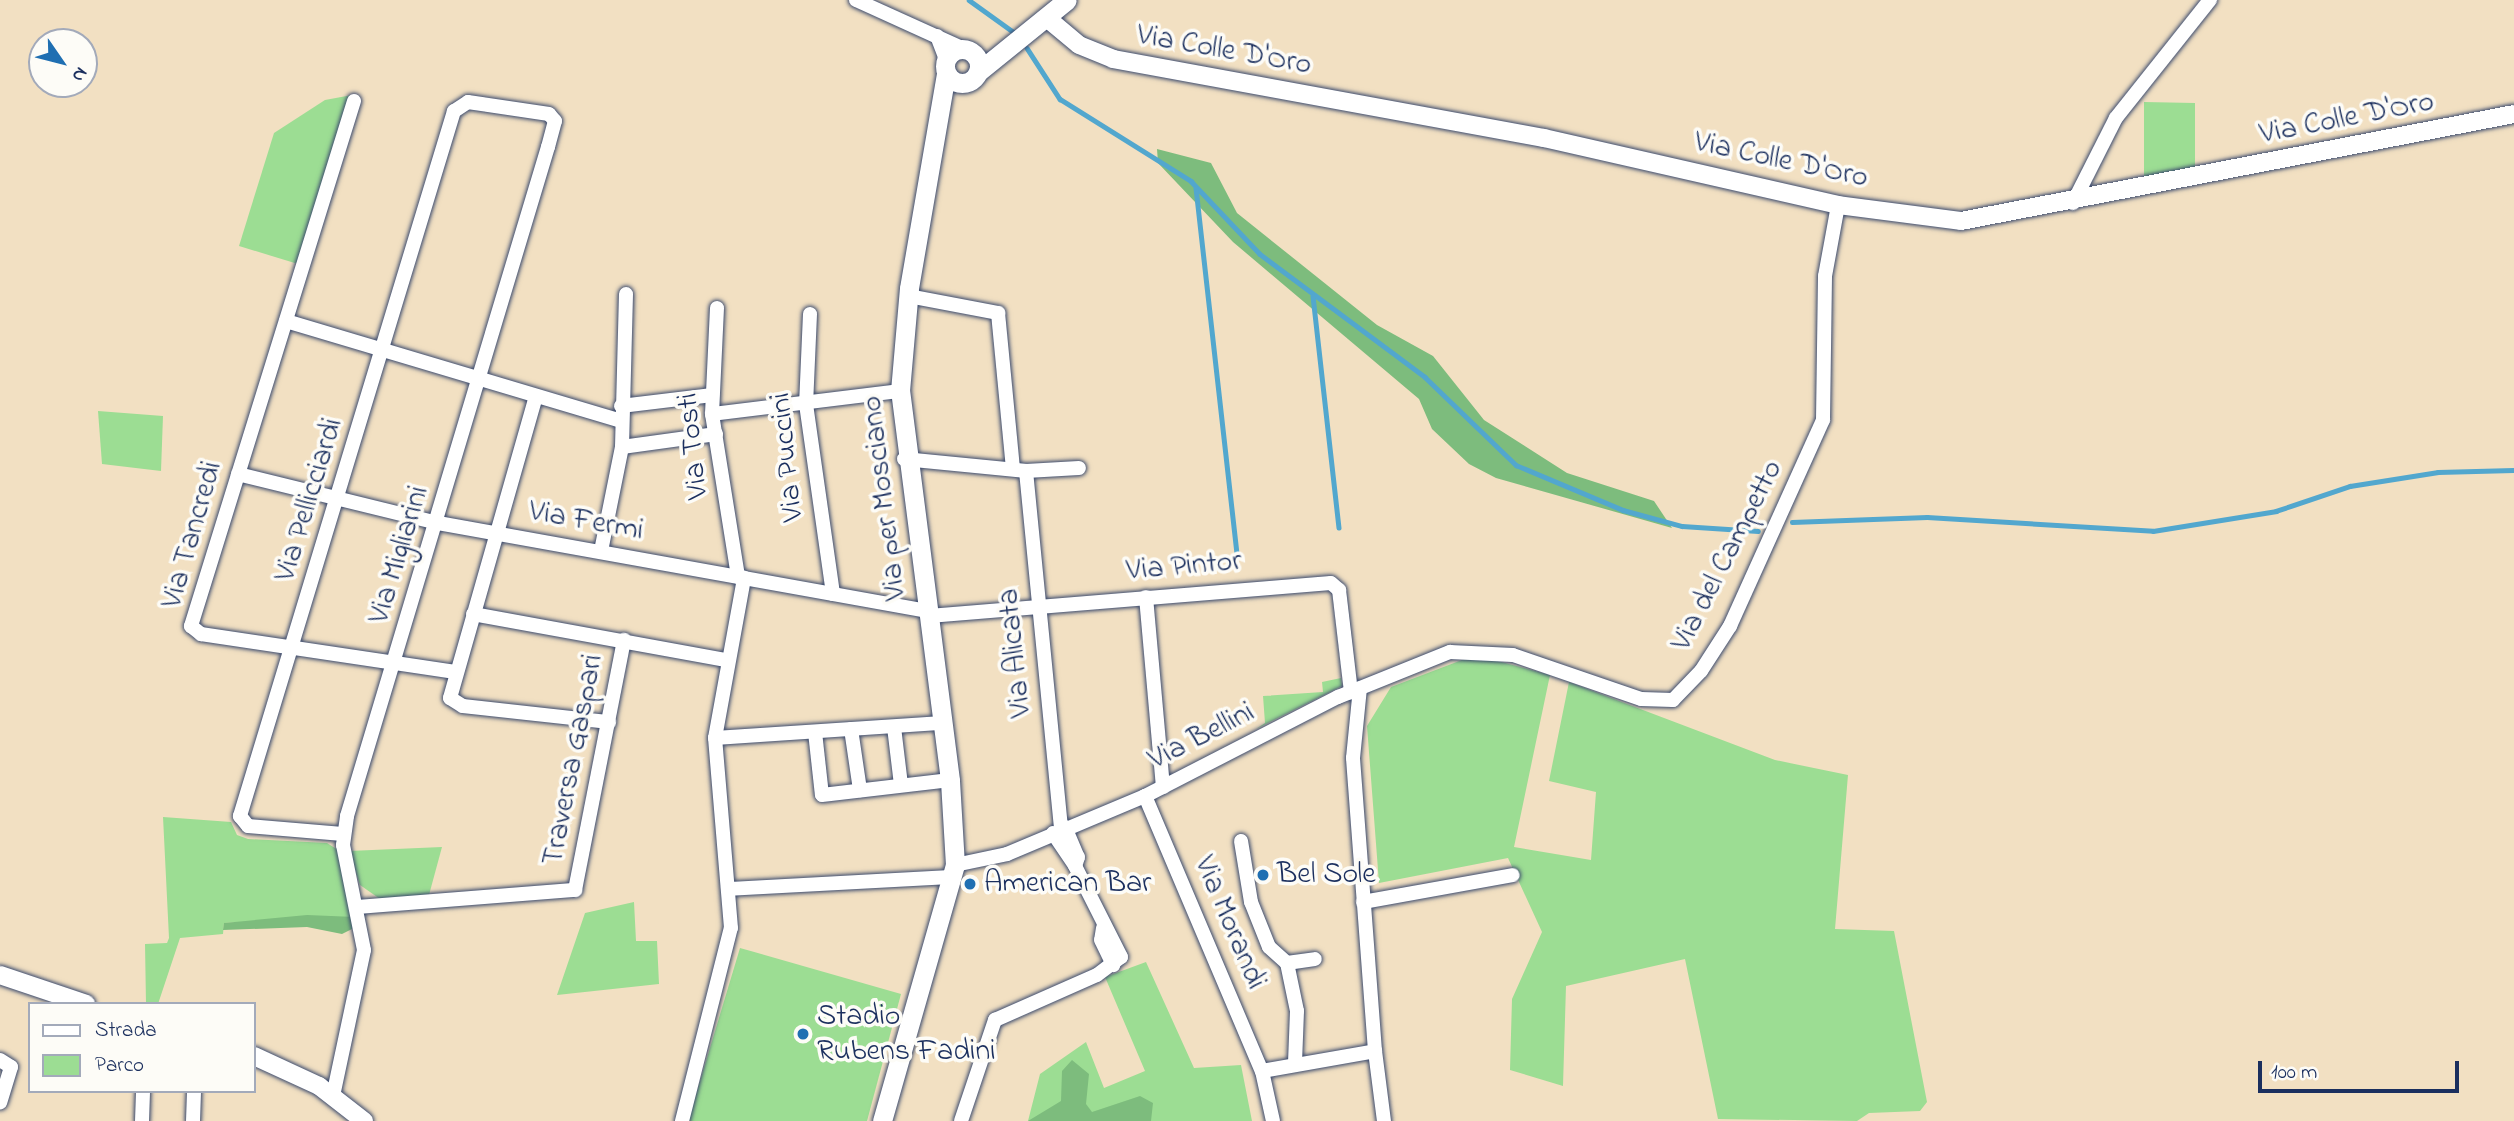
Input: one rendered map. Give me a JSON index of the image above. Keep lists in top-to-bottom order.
{
  "streets": {
    "main road": ["Via per Mosciano"],
    "street": [
      "Via Colle D'Oro",
      "Via Tosti",
      "Via Puccini",
      "Via Pellicciardi",
      "Via Fermi",
      "Via Tancredi",
      "Via Migliarini",
      "Via del Campetto",
      "Via Pintor",
      "Via Alicata",
      "Via Bellini",
      "Traversa Gaspari",
      "Via Morandi"
    ]
  },
  "crossings": [
    ["Via Colle D'Oro", "Via del Campetto"],
    ["Via Tosti", "Via Fermi"],
    ["Via Puccini", "Via Fermi"],
    ["Via per Mosciano", "Via Fermi"],
    ["Via per Mosciano", "Via Pintor"],
    ["Via per Mosciano", "Via Alicata"],
    ["Via per Mosciano", "Via Bellini"],
    ["Via Pellicciardi", "Via Fermi"],
    ["Via Pellicciardi", "Via Tancredi"],
    ["Via Pellicciardi", "Via Migliarini"],
    ["Via Fermi", "Via Tancredi"],
    ["Via Fermi", "Via Migliarini"],
    ["Via Fermi", "Via Pintor"],
    ["Via Tancredi", "Via Migliarini"],
    ["Via Migliarini", "Traversa Gaspari"],
    ["Via del Campetto", "Via Pintor"],
    ["Via del Campetto", "Via Bellini"],
    ["Via Pintor", "Via Alicata"],
    ["Via Pintor", "Via Bellini"],
    ["Via Alicata", "Via Bellini"],
    ["Via Bellini", "Via Morandi"]
  ],
  "places": ["Bel Sole", "American Bar", "Stadio Rubens Fadini"],
  "legend": ["Strada", "Parco"],
  "scale_bar": "100 m",
  "north": "bottom right"
}
